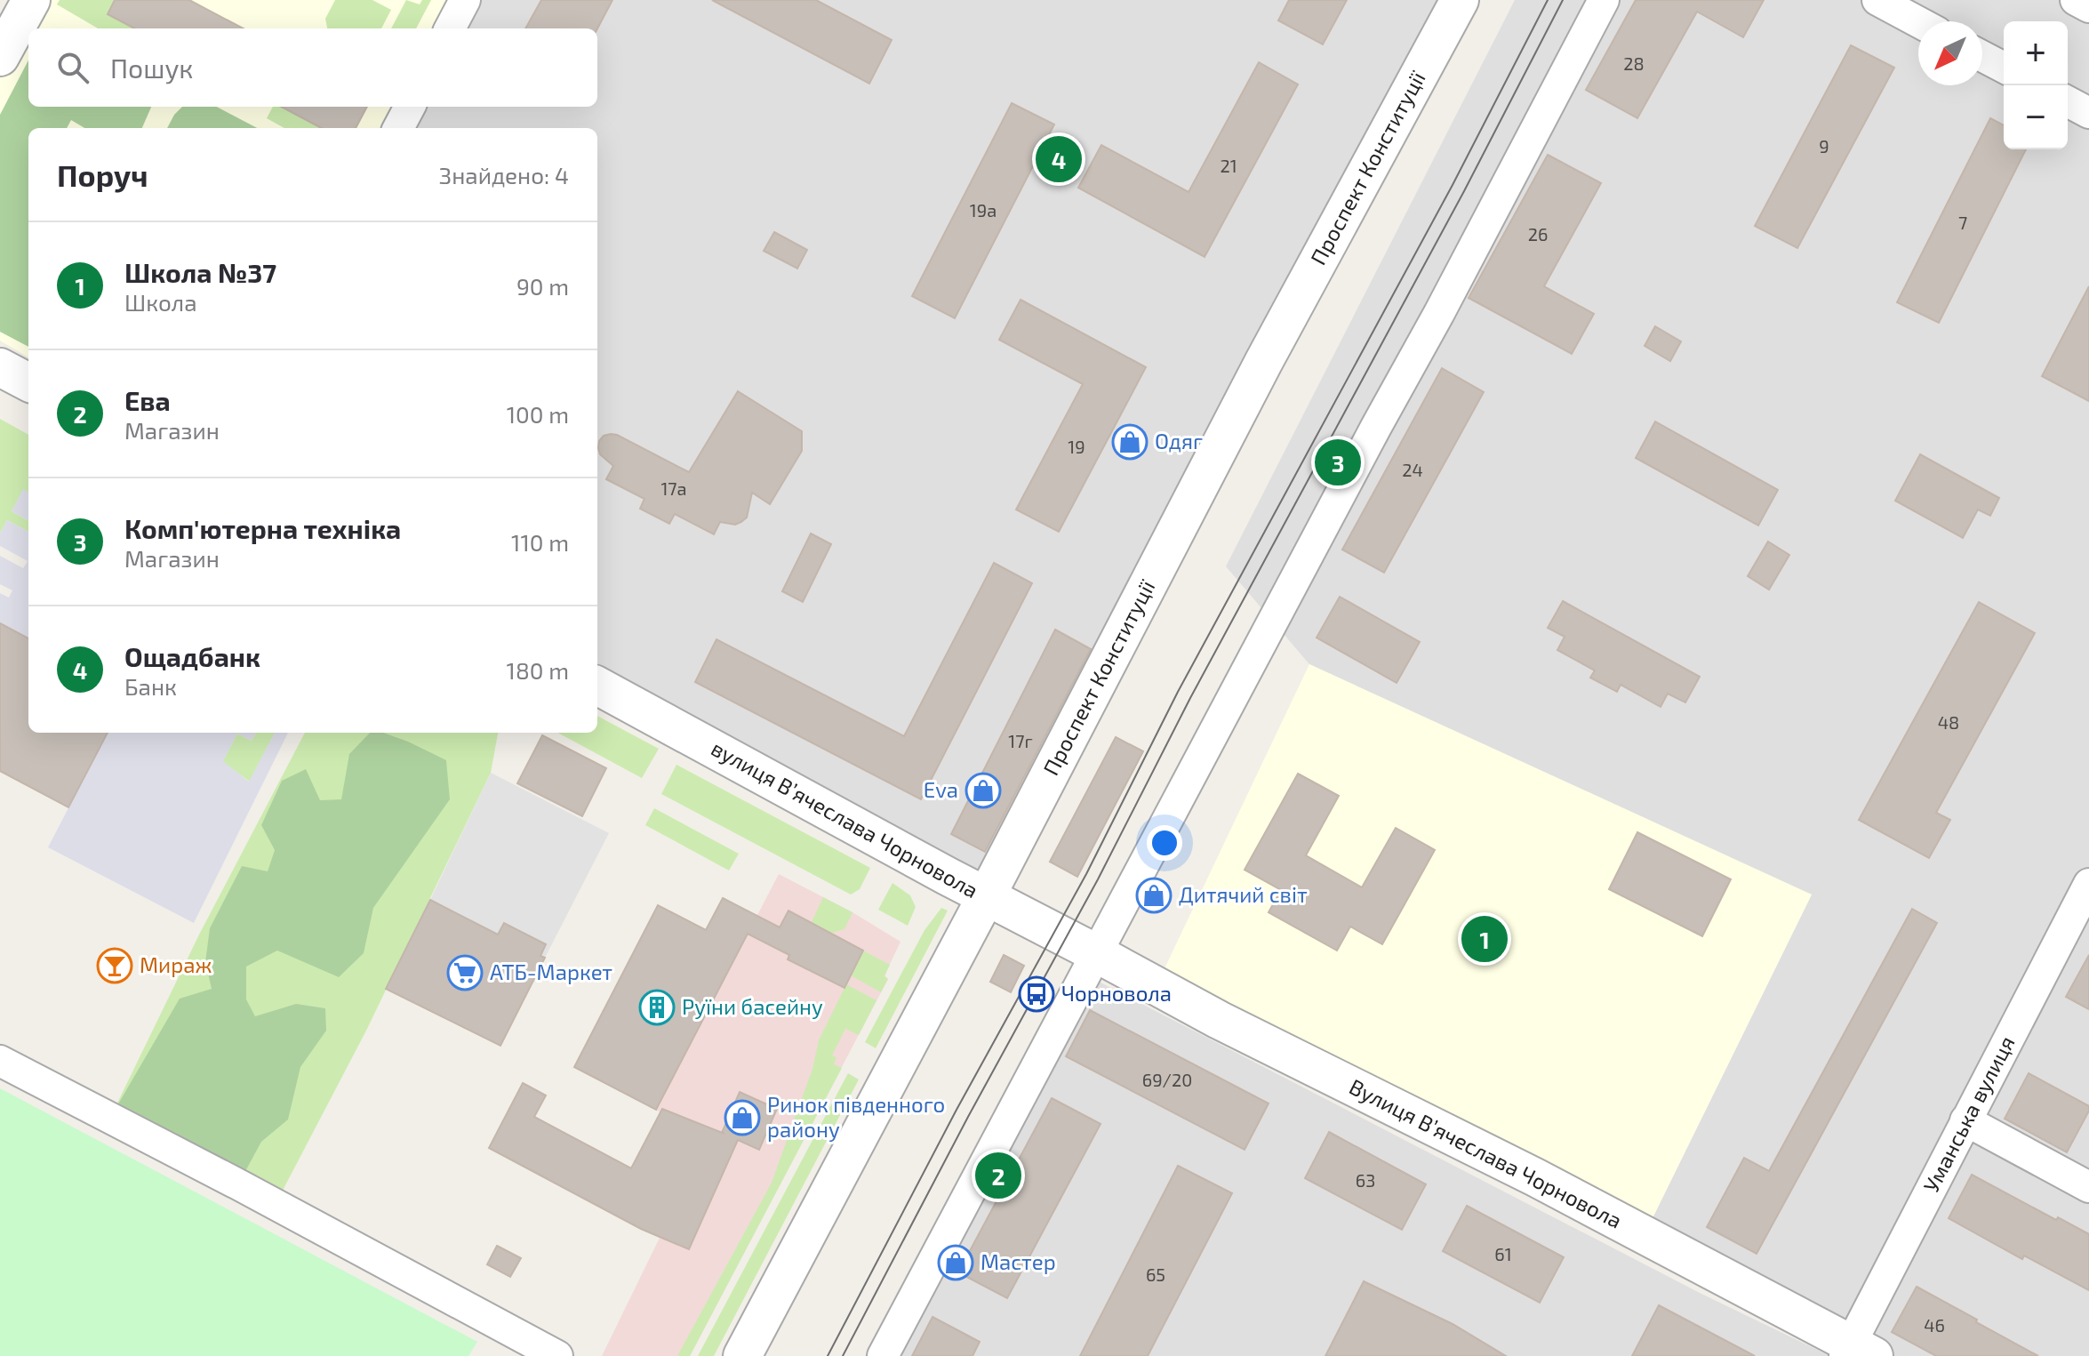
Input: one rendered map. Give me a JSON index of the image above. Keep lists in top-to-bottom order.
{
  "streets": {
    "street": [
      "Проспект Конституції",
      "вулиця Вʼячеслава Чорновола",
      "Уманська вулиця",
      "Вулиця Вʼячеслава Чорновола"
    ]
  },
  "crossings": [
    ["Проспект Конституції", "вулиця Вʼячеслава Чорновола"],
    ["вулиця Вʼячеслава Чорновола", "Вулиця Вʼячеслава Чорновола"],
    ["Уманська вулиця", "Вулиця Вʼячеслава Чорновола"]
  ],
  "places": {
    "shop": [
      "Одяг",
      "Eva",
      "Дитячий світ",
      "Ринок південного району",
      "Мастер"
    ],
    "bar": ["Мираж"],
    "supermarket": ["АТБ-Маркет"],
    "bus stop": ["Чорновола"],
    "building": ["Руїни басейну"]
  },
  "house_numbers": [
    "28",
    "9",
    "21",
    "19а",
    "7",
    "26",
    "19",
    "24",
    "17а",
    "48",
    "17г",
    "69/20",
    "63",
    "61",
    "65",
    "46"
  ],
  "north": "bottom left",
  "page": {
    "map_buttons": ["+", "−"],
    "search": "Пошук",
    "heading": ["Поруч", "Знайдено: 4"],
    "pins": [
      "4",
      "3",
      "1",
      "2"
    ],
    "list": [
      {
        "mark": "1",
        "name": "Школа №37",
        "note": "Школа",
        "value": "90 m"
      },
      {
        "mark": "2",
        "name": "Ева",
        "note": "Магазин",
        "value": "100 m"
      },
      {
        "mark": "3",
        "name": "Комп'ютерна техніка",
        "note": "Магазин",
        "value": "110 m"
      },
      {
        "mark": "4",
        "name": "Ощадбанк",
        "note": "Банк",
        "value": "180 m"
      }
    ]
  }
}
